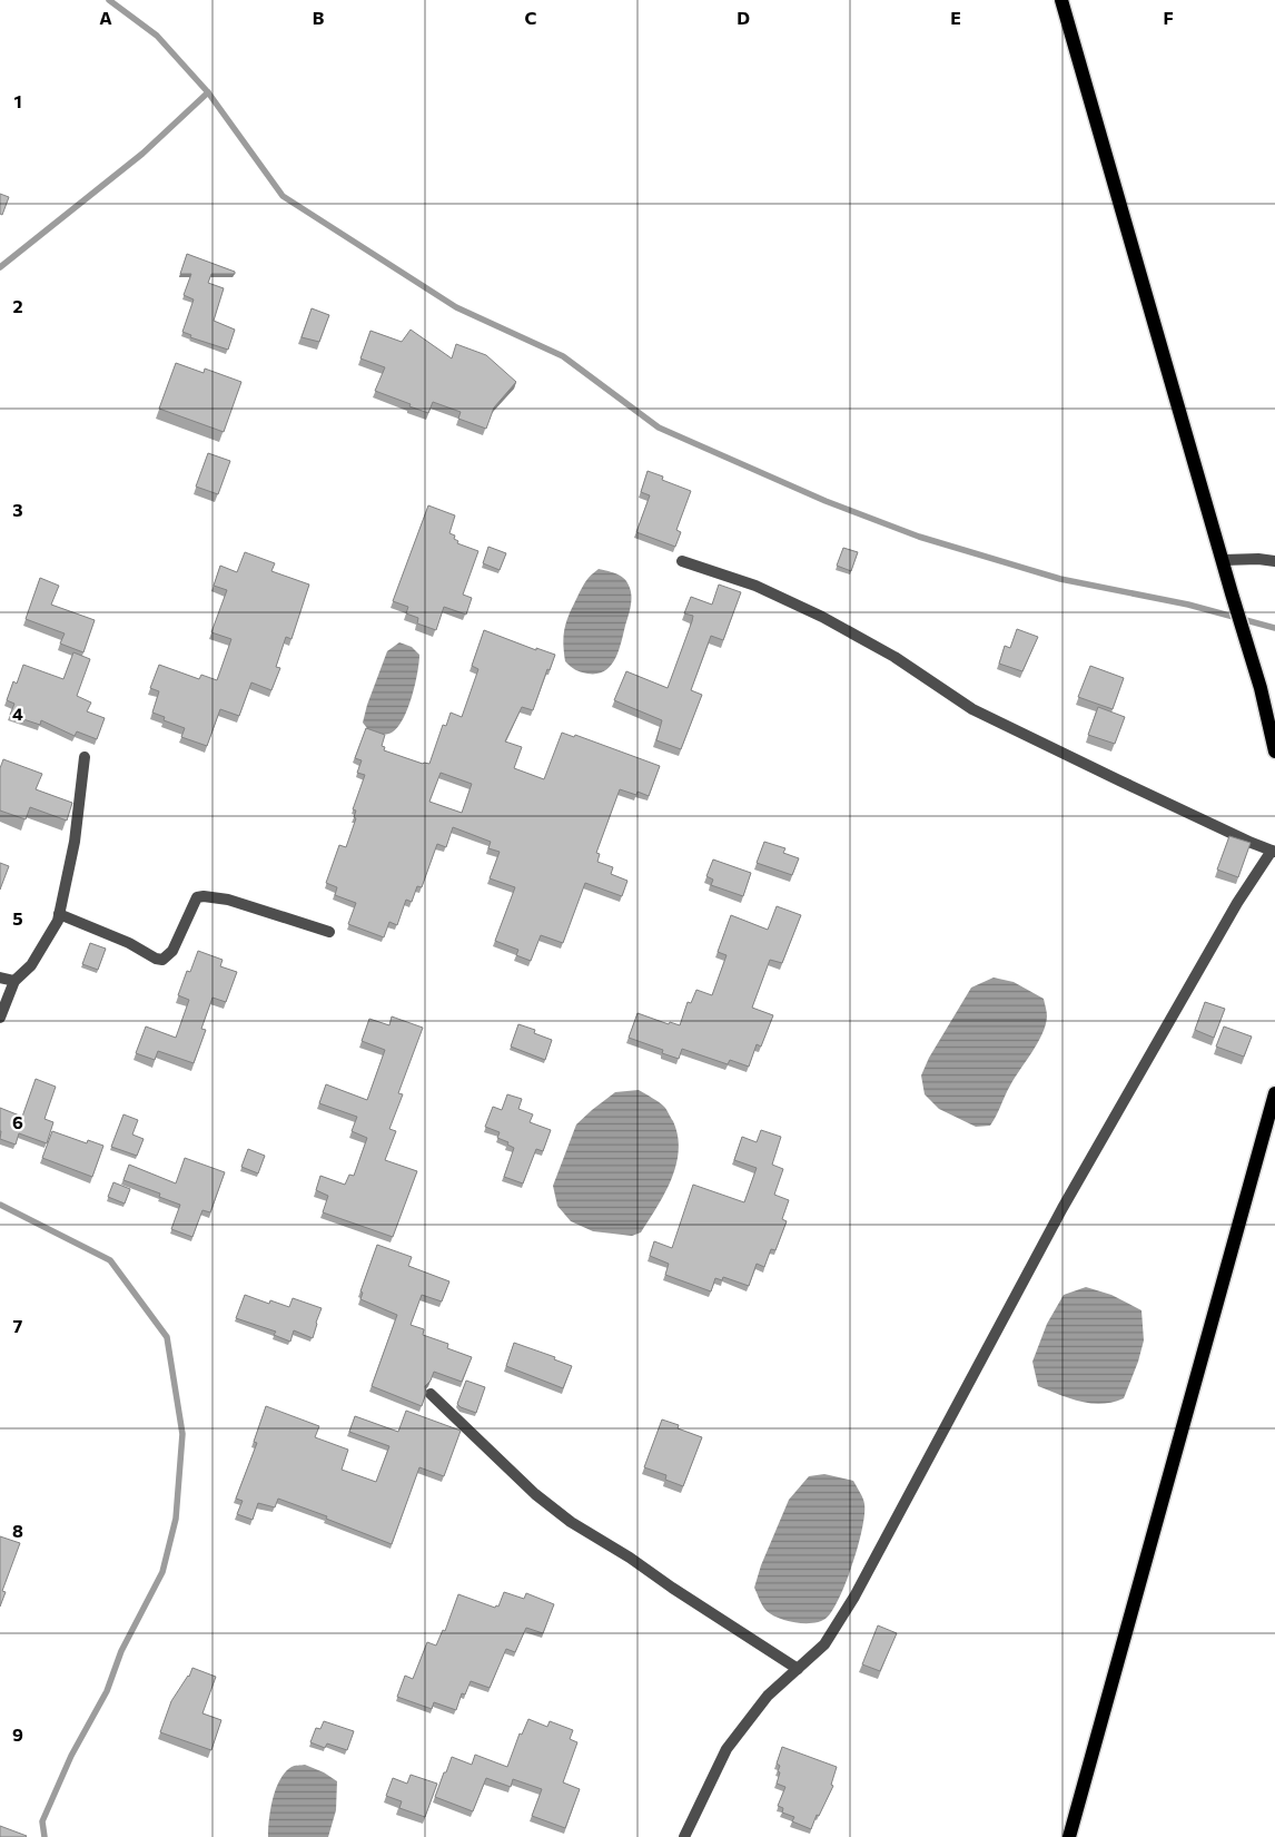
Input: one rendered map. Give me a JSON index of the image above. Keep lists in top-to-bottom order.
{
  "grid": {
    "columns": [
      "A",
      "B",
      "C",
      "D",
      "E",
      "F"
    ],
    "rows": [
      "1",
      "2",
      "3",
      "4",
      "5",
      "6",
      "7",
      "8",
      "9"
    ]
  }
}
